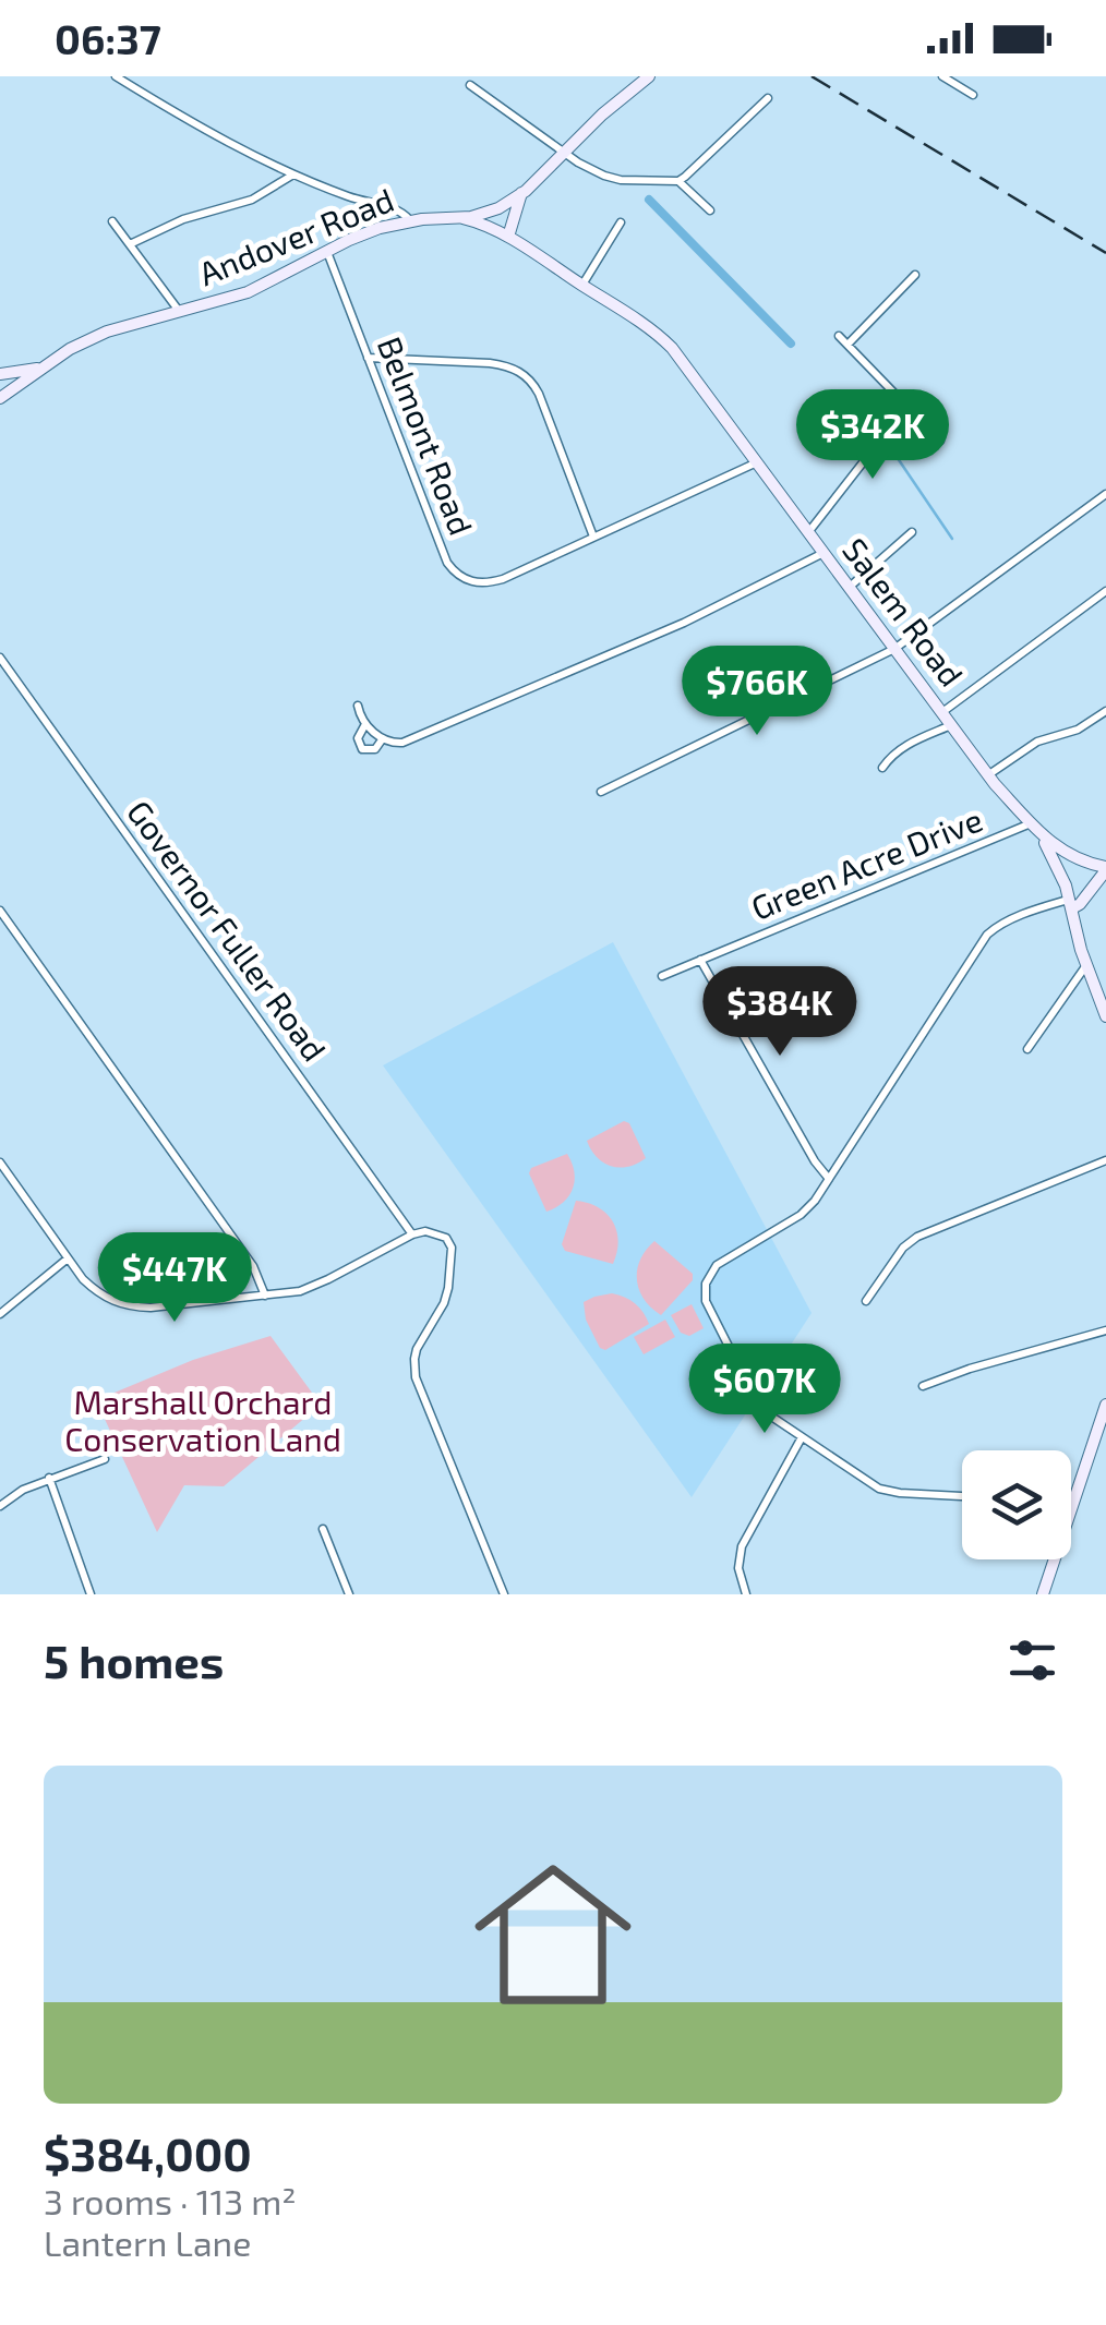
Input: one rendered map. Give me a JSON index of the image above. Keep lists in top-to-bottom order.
{
  "streets": {
    "main road": ["Andover Road", "Salem Road"],
    "street": ["Belmont Road", "Green Acre Drive", "Governor Fuller Road"]
  },
  "crossings": [
    ["Andover Road", "Belmont Road"],
    ["Andover Road", "Salem Road"],
    ["Belmont Road", "Salem Road"],
    ["Salem Road", "Green Acre Drive"]
  ],
  "parks": ["Marshall Orchard Conservation Land"],
  "page": {
    "status": "06:37",
    "price": [
      "$342K",
      "$766K",
      "$384K",
      "$447K",
      "$607K"
    ],
    "heading": "5 homes",
    "list": [
      {
        "name": "$384,000",
        "note": "3 rooms · 113 m² · Lantern Lane"
      }
    ]
  }
}
